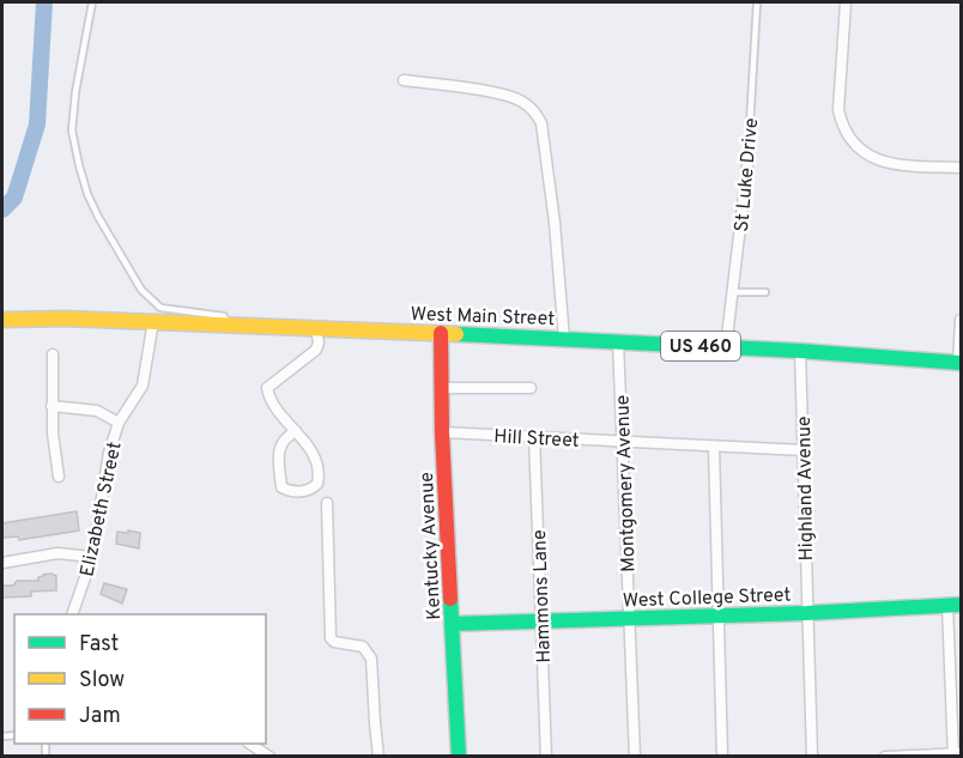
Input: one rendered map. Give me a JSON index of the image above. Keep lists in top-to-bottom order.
{
  "streets": {
    "main road": [
      "West Main Street",
      "US 460",
      "Kentucky Avenue",
      "West College Street"
    ],
    "street": [
      "St Luke Drive",
      "Hill Street",
      "Montgomery Avenue",
      "Highland Avenue",
      "Elizabeth Street",
      "Hammons Lane"
    ]
  },
  "crossings": [
    ["St Luke Drive", "West Main Street"],
    ["West Main Street", "Montgomery Avenue"],
    ["West Main Street", "Highland Avenue"],
    ["West Main Street", "Elizabeth Street"],
    ["West Main Street", "Kentucky Avenue"],
    ["Hill Street", "Montgomery Avenue"],
    ["Hill Street", "Highland Avenue"],
    ["Hill Street", "Kentucky Avenue"],
    ["Hill Street", "Hammons Lane"],
    ["Montgomery Avenue", "West College Street"],
    ["Highland Avenue", "West College Street"],
    ["Kentucky Avenue", "West College Street"],
    ["Hammons Lane", "West College Street"]
  ],
  "legend": ["Fast", "Slow", "Jam"]
}
